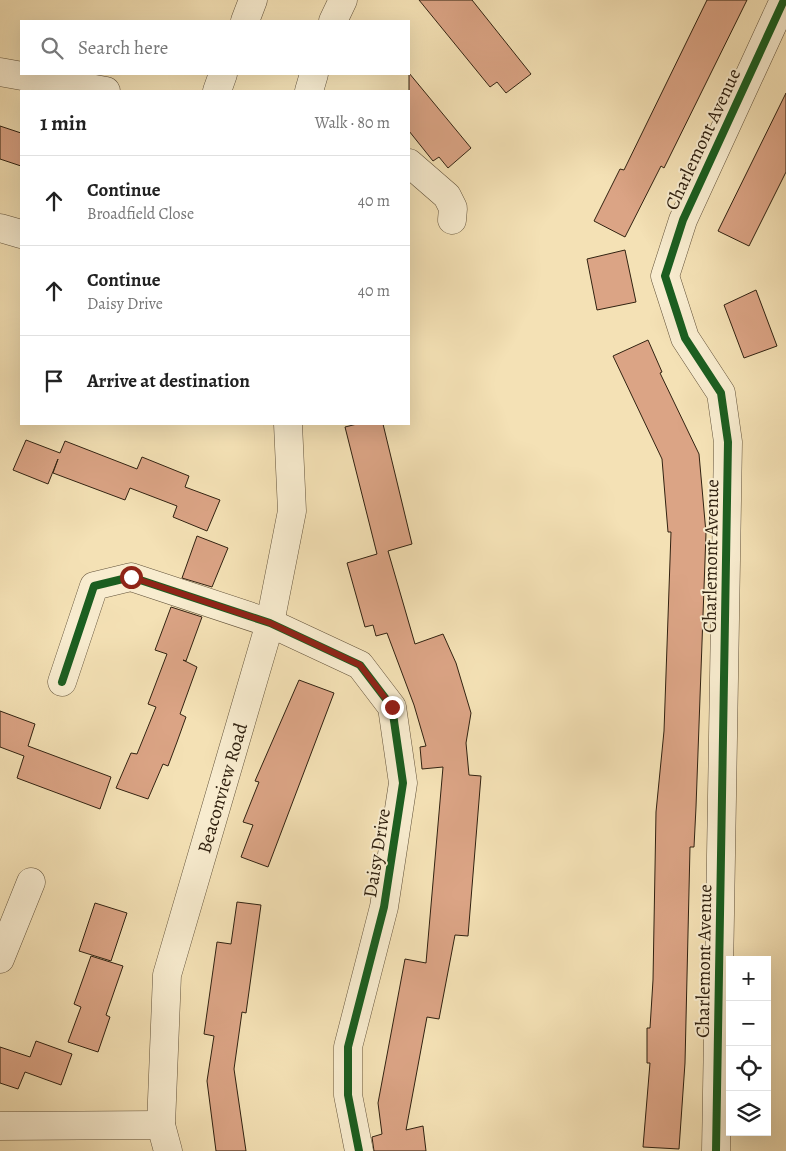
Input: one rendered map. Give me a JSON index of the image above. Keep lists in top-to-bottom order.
{
  "streets": {
    "street": ["Charlemont Avenue", "Beaconview Road", "Daisy Drive"]
  },
  "crossings": [
    ["Beaconview Road", "Daisy Drive"]
  ],
  "page": {
    "search": "Search here",
    "heading": ["1 min", "Walk · 80 m"],
    "list": [
      ["Continue", "Broadfield Close", "40 m"],
      ["Continue", "Daisy Drive", "40 m"],
      "Arrive at destination"
    ],
    "map_buttons": ["+", "−"]
  }
}
